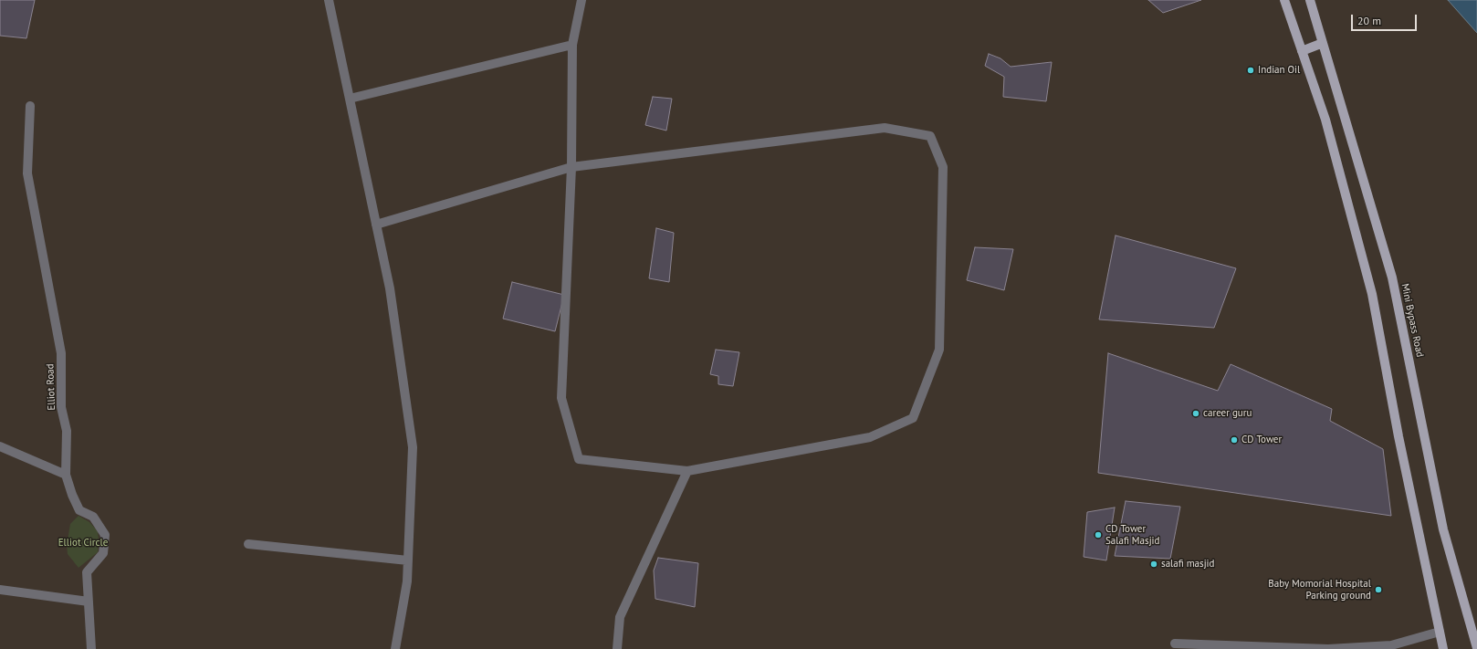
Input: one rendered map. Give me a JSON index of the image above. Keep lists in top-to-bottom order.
{
  "streets": {
    "main road": ["Mini Bypass Road"],
    "street": ["Elliot Road"]
  },
  "parks": ["Elliot Circle"],
  "places": [
    "Indian Oil",
    "career guru",
    "CD Tower",
    "CD Tower Salafi Masjid",
    "salafi masjid",
    "Baby Momorial Hospital Parking ground"
  ],
  "scale_bar": "20 m"
}
